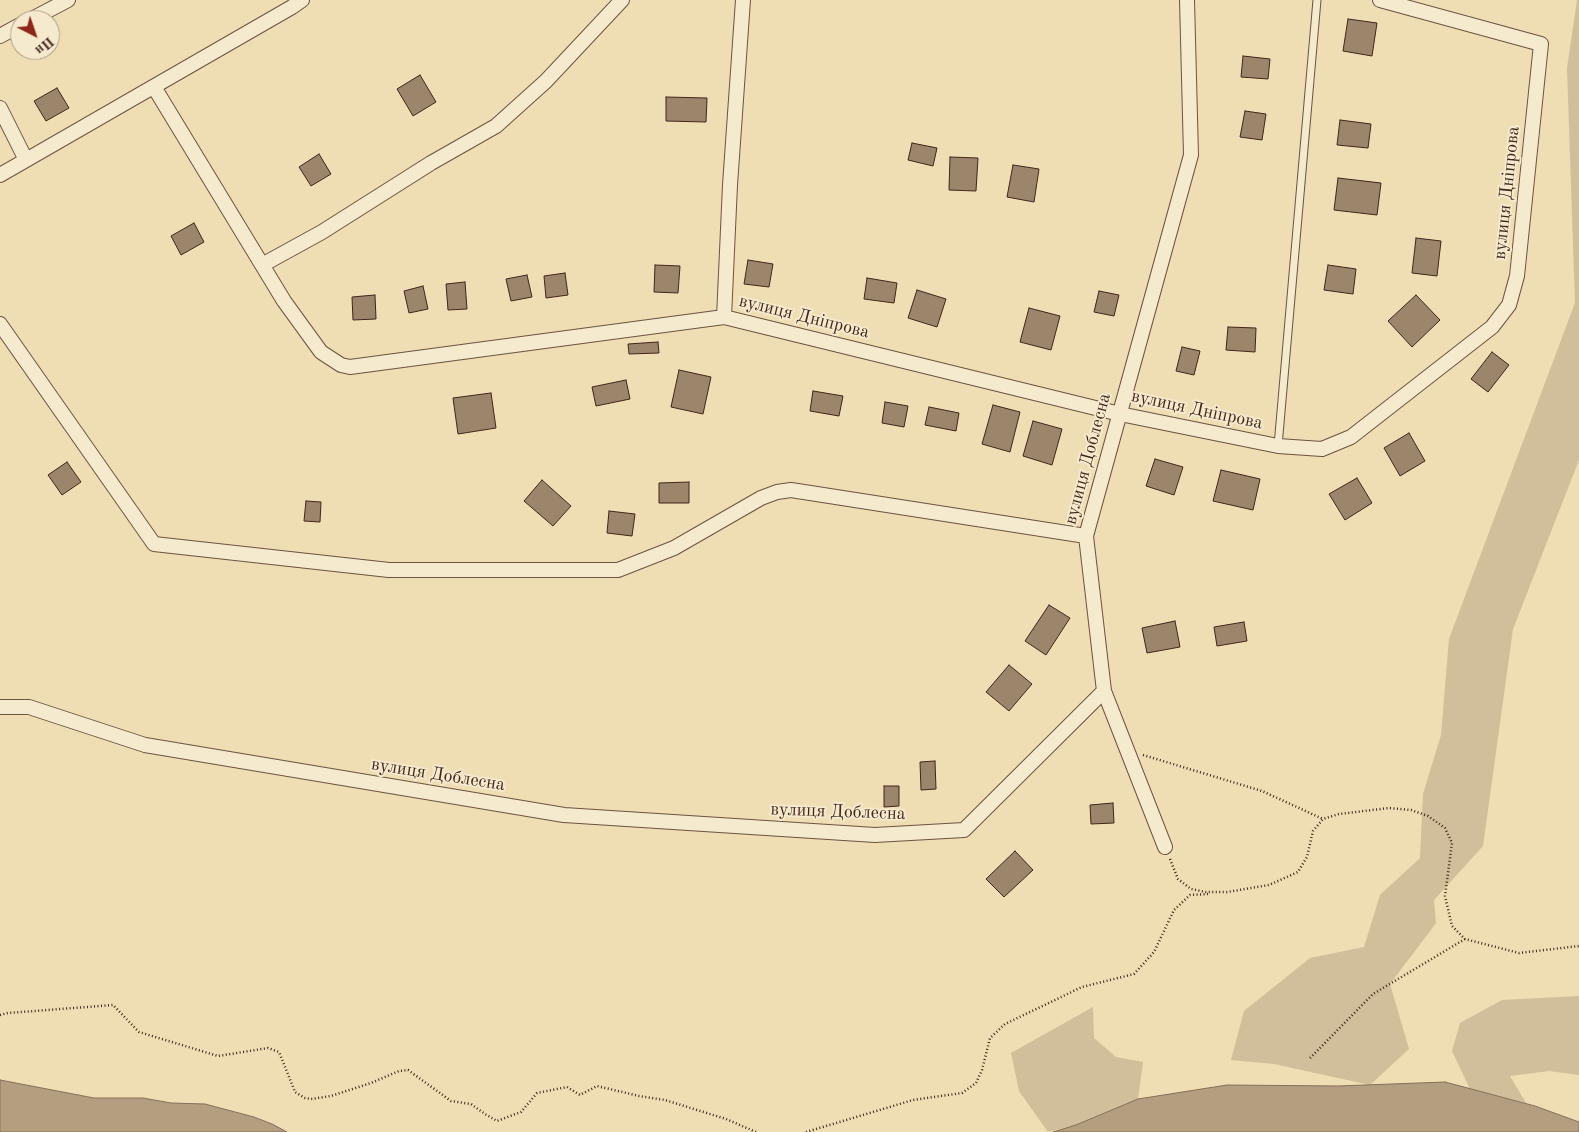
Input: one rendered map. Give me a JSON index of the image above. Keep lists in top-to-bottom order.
{
  "streets": {
    "street": ["вулиця Дніпрова", "вулиця Доблесна"]
  },
  "crossings": [
    ["вулиця Дніпрова", "вулиця Доблесна"]
  ],
  "north": "bottom right"
}
